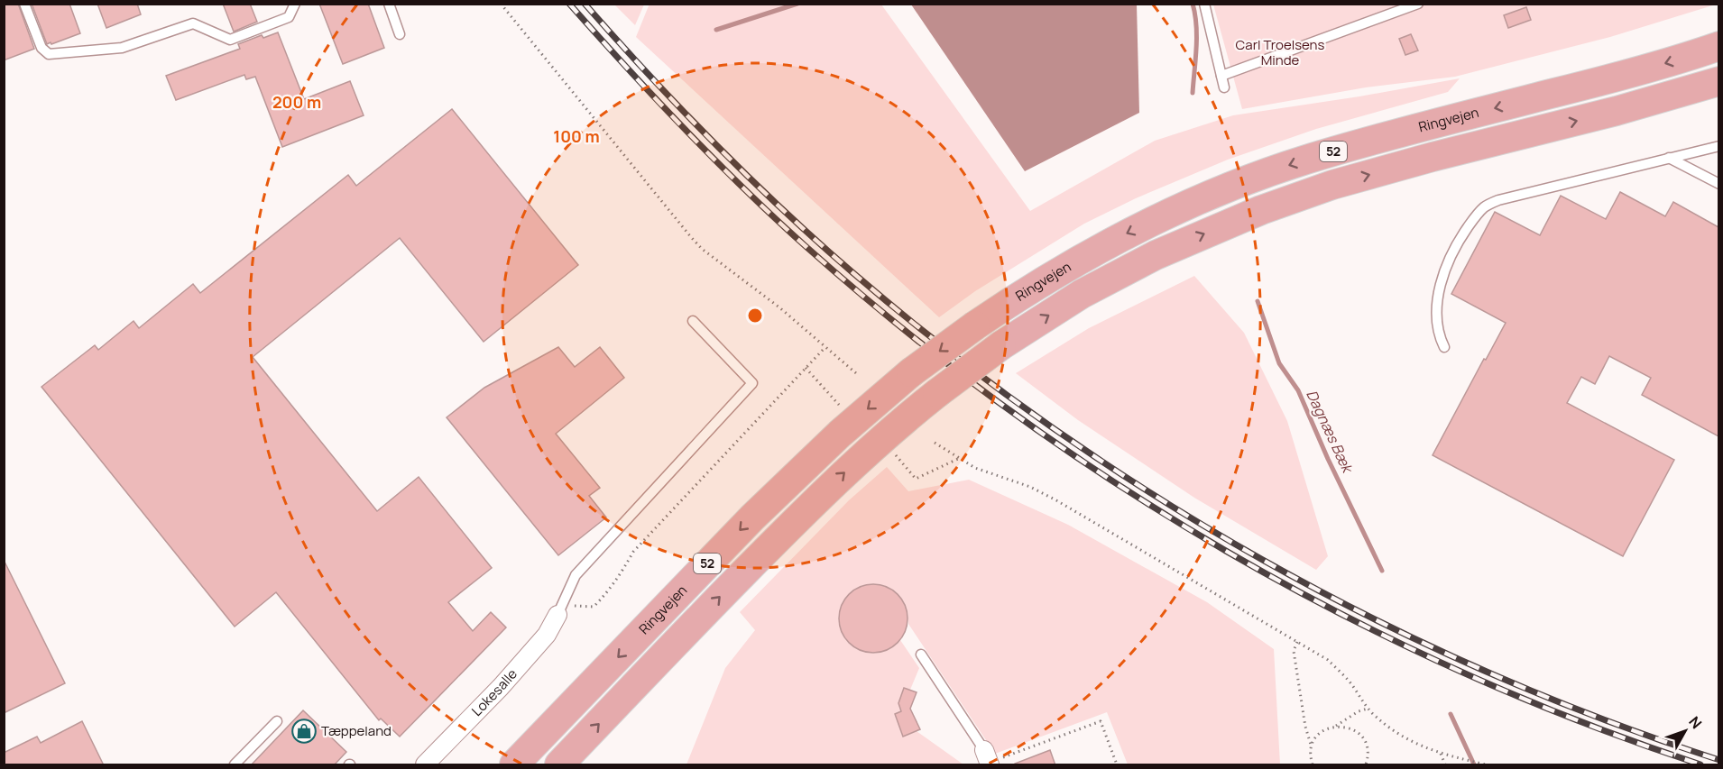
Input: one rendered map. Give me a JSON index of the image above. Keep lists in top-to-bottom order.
{
  "streets": {
    "main road": ["Ringvejen", "52"],
    "street": ["Lokesalle"]
  },
  "water": ["Dagnæs Bæk"],
  "parks": ["Carl Troelsens Minde"],
  "places": {
    "shop": ["Tæppeland"]
  },
  "north": "top right",
  "rings": ["200 m", "100 m"]
}
